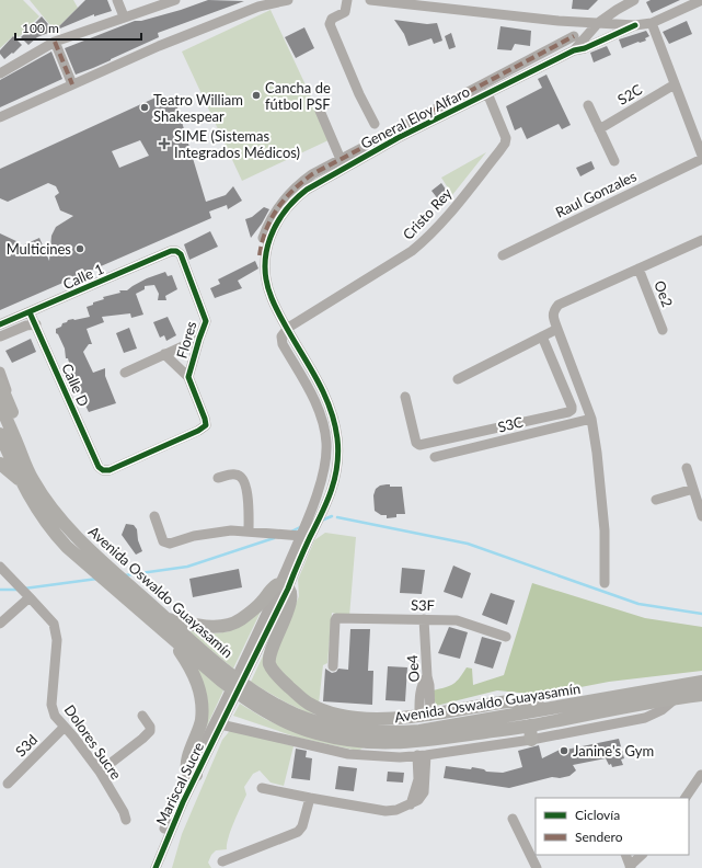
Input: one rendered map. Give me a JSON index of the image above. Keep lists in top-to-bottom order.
{
  "streets": {
    "main road": ["Avenida Oswaldo Guayasamín"],
    "street": [
      "S2C",
      "General Eloy Alfaro",
      "Raul Gonzales",
      "Cristo Rey",
      "Calle 1",
      "Oe2",
      "Flores",
      "Calle D",
      "S3C",
      "S3F",
      "Oe4",
      "Dolores Sucre",
      "S3d",
      "Mariscal Sucre"
    ]
  },
  "crossings": [
    ["General Eloy Alfaro", "Cristo Rey"],
    ["General Eloy Alfaro", "Mariscal Sucre"],
    ["Calle 1", "Flores"],
    ["Calle 1", "Calle D"],
    ["Flores", "Calle D"],
    ["S3F", "Oe4"],
    ["Dolores Sucre", "S3d"]
  ],
  "places": {
    "other": [
      "Cancha de fútbol PSF",
      "Teatro William Shakespear",
      "Multicines",
      "Janine's Gym"
    ],
    "health": ["SIME (Sistemas Integrados Médicos)"]
  },
  "legend": ["Ciclovía", "Sendero"],
  "scale_bar": "100 m"
}
